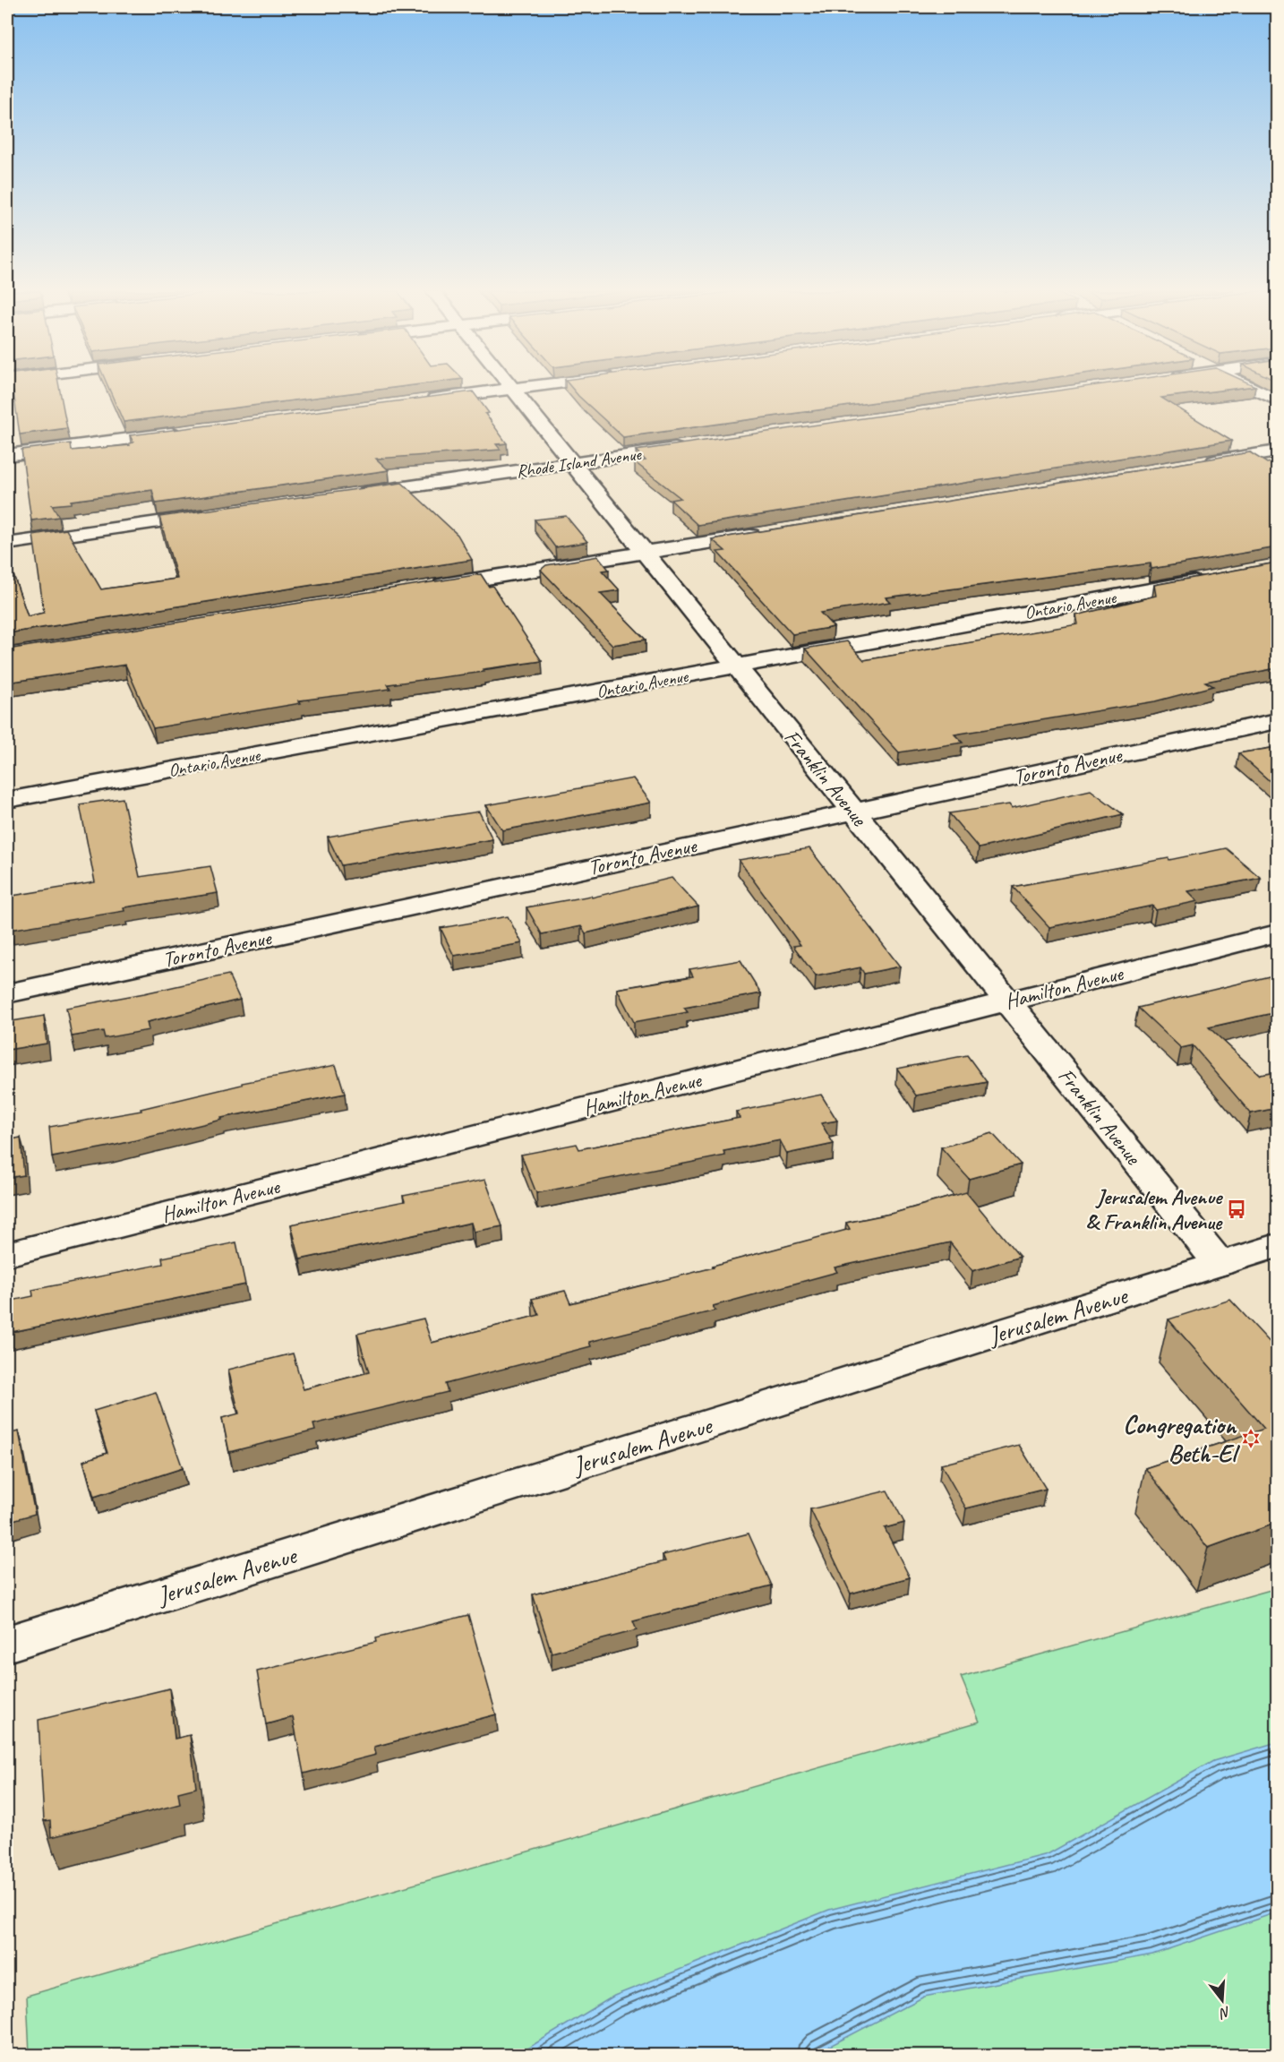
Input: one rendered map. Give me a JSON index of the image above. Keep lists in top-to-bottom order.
{
  "streets": {
    "street": [
      "Rhode Island Avenue",
      "Ontario Avenue",
      "Toronto Avenue",
      "Franklin Avenue",
      "Hamilton Avenue",
      "Jerusalem Avenue"
    ]
  },
  "crossings": [
    ["Rhode Island Avenue", "Franklin Avenue"],
    ["Ontario Avenue", "Franklin Avenue"],
    ["Toronto Avenue", "Franklin Avenue"],
    ["Franklin Avenue", "Hamilton Avenue"],
    ["Franklin Avenue", "Jerusalem Avenue"]
  ],
  "places": {
    "bus stop": ["Jerusalem Avenue & Franklin Avenue"],
    "synagogue": ["Congregation Beth-El"]
  },
  "north": "bottom"
}
